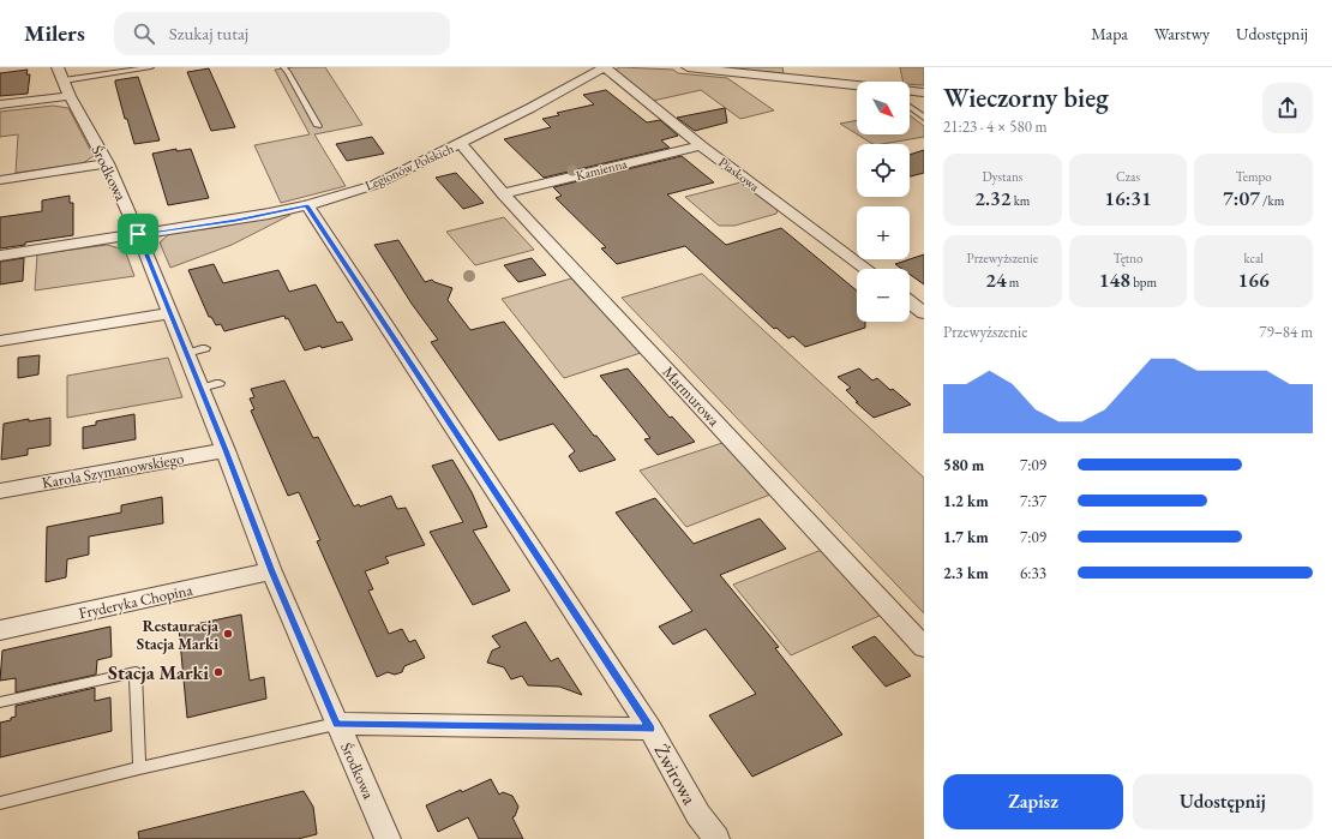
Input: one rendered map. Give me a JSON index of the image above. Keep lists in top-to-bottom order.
{
  "streets": {
    "street": [
      "Legionów Polskich",
      "Kamienna",
      "Środkowa",
      "Piaskowa",
      "Marmurowa",
      "Karola Szymanowskiego",
      "Fryderyka Chopina",
      "Żwirowa"
    ]
  },
  "crossings": [
    ["Legionów Polskich", "Środkowa"],
    ["Legionów Polskich", "Piaskowa"],
    ["Legionów Polskich", "Marmurowa"],
    ["Kamienna", "Piaskowa"],
    ["Kamienna", "Marmurowa"],
    ["Środkowa", "Karola Szymanowskiego"],
    ["Środkowa", "Fryderyka Chopina"],
    ["Środkowa", "Żwirowa"]
  ],
  "places": ["Restauracja Stacja Marki", "Stacja Marki"],
  "north": "bottom right",
  "page": {
    "header": "Milers",
    "search": "Szukaj tutaj",
    "nav": ["Mapa", "Warstwy", "Udostępnij"],
    "heading": ["Wieczorny bieg", "21:23 · 4 × 580 m"],
    "map_buttons": ["+", "−"],
    "stats": [
      ["Dystans", "2.32 km"],
      ["Czas", "16:31"],
      ["Tempo", "7:07 /km"],
      ["Przewyższenie", "24 m"],
      ["Tętno", "148 bpm"],
      ["kcal", "166"]
    ],
    "chart": ["Przewyższenie", "79–84 m"],
    "list": [
      {
        "name": "580 m",
        "note": "7:09"
      },
      {
        "name": "1.2 km",
        "note": "7:37"
      },
      {
        "name": "1.7 km",
        "note": "7:09"
      },
      {
        "name": "2.3 km",
        "note": "6:33"
      }
    ],
    "buttons": ["Zapisz", "Udostępnij"]
  }
}
